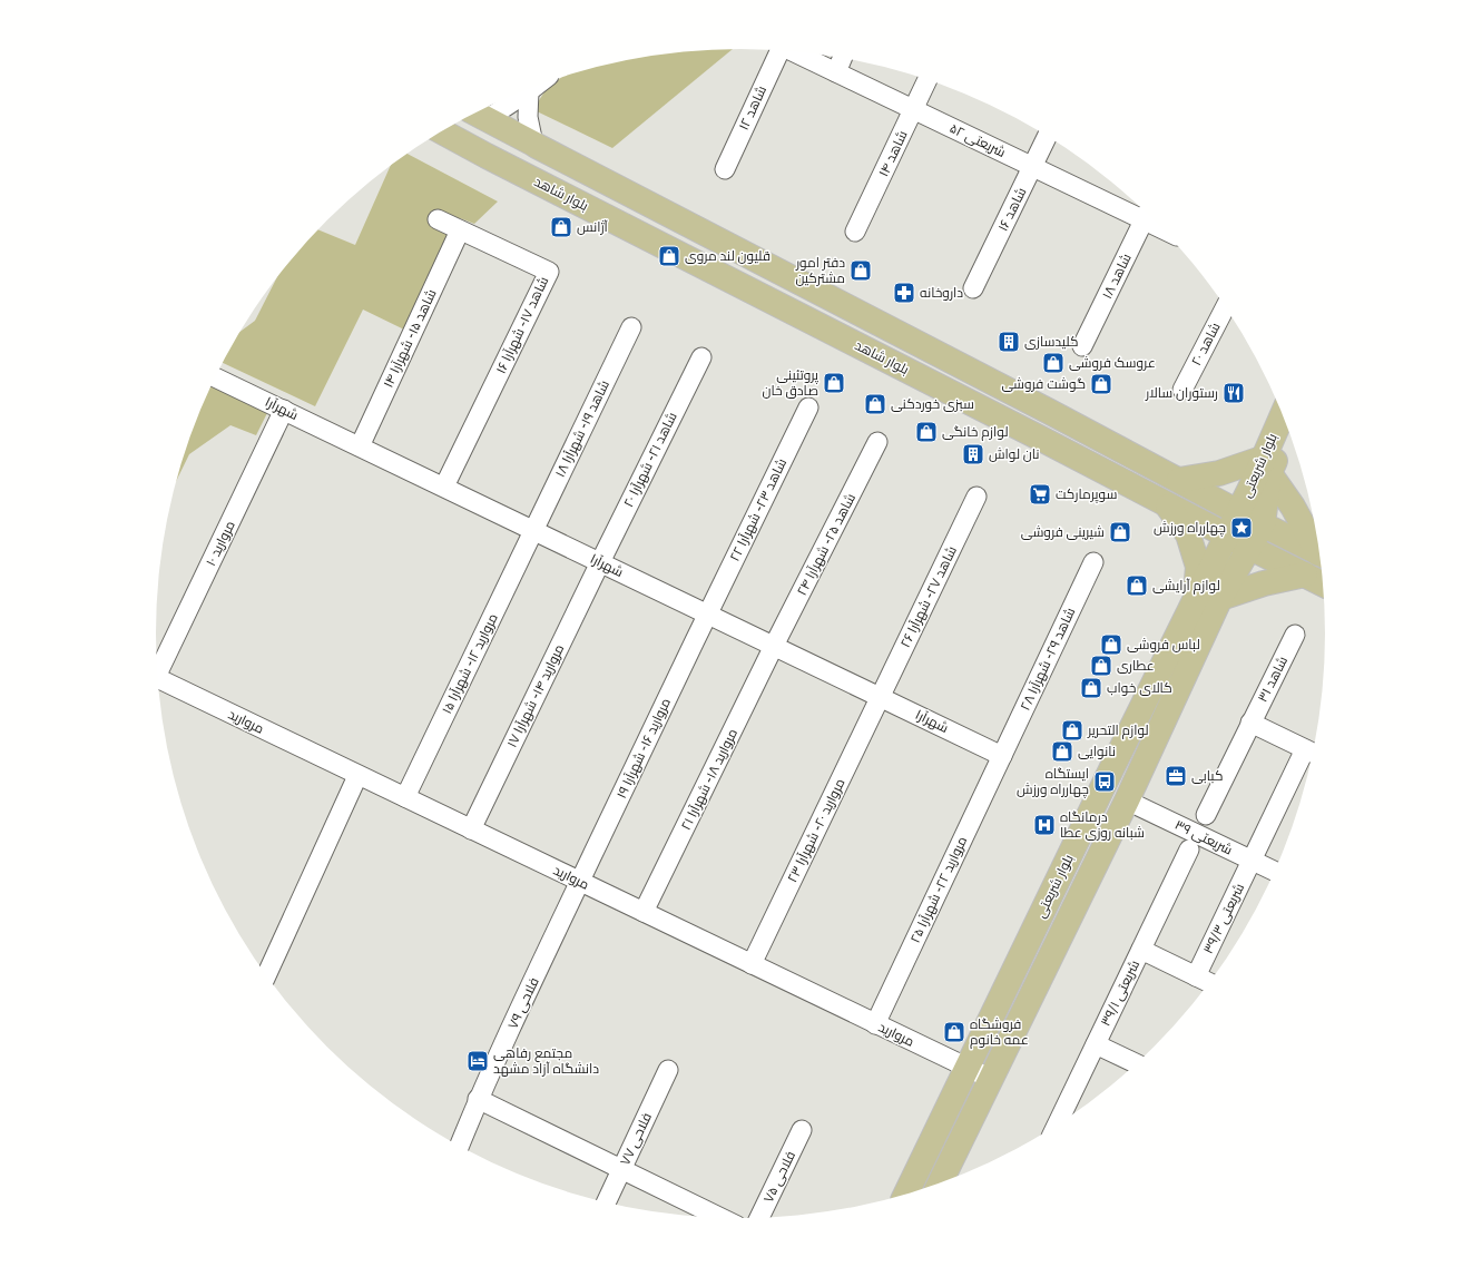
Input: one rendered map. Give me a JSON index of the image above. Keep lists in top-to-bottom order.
{
  "streets": {
    "main road": ["بلوار شاهد", "بلوار شریعتی"],
    "street": [
      "شاهد ۱۲",
      "شریعتی ۵۲",
      "شاهد ۱۴",
      "شاهد ۱۶",
      "شاهد ۱۸",
      "شاهد ۱۷- شهرآرا ۱۶",
      "شاهد ۱۵- شهرآرا ۱۴",
      "شاهد ۲۰",
      "شهرآرا",
      "شاهد ۱۹- شهرآرا ۱۸",
      "شاهد ۲۱- شهرآرا ۲۰",
      "شاهد ۲۳- شهرآرا ۲۲",
      "مروارید ۱۰",
      "شاهد ۲۵- شهرآرا ۲۴",
      "شاهد ۲۷- شهرآرا ۲۶",
      "شاهد ۲۹- شهرآرا ۲۸",
      "مروارید ۱۲- شهرآرا ۱۵",
      "شاهد ۳۱",
      "مروارید ۱۴- شهرآرا ۱۷",
      "مروارید",
      "مروارید ۱۶- شهرآرا ۱۹",
      "مروارید ۱۸- شهرآرا ۲۱",
      "مروارید ۲۰- شهرآرا ۲۳",
      "شریعتی ۳۹",
      "مروارید ۲۲- شهرآرا ۲۵",
      "شریعتی ۳۹/۳",
      "شریعتی ۳۹/۱",
      "فلاحی ۷۹",
      "فلاحی ۷۷",
      "فلاحی ۷۵"
    ]
  },
  "crossings": [
    ["شریعتی ۵۲", "شاهد ۱۴"],
    ["شریعتی ۵۲", "شاهد ۱۶"],
    ["شریعتی ۵۲", "شاهد ۱۸"],
    ["بلوار شاهد", "بلوار شریعتی"],
    ["شاهد ۱۷- شهرآرا ۱۶", "شاهد ۱۵- شهرآرا ۱۴"],
    ["شاهد ۱۷- شهرآرا ۱۶", "شهرآرا"],
    ["شاهد ۱۵- شهرآرا ۱۴", "شهرآرا"],
    ["شهرآرا", "شاهد ۱۹- شهرآرا ۱۸"],
    ["شهرآرا", "شاهد ۲۱- شهرآرا ۲۰"],
    ["شهرآرا", "شاهد ۲۳- شهرآرا ۲۲"],
    ["شهرآرا", "مروارید ۱۰"],
    ["شهرآرا", "شاهد ۲۵- شهرآرا ۲۴"],
    ["شهرآرا", "شاهد ۲۷- شهرآرا ۲۶"],
    ["شهرآرا", "شاهد ۲۹- شهرآرا ۲۸"],
    ["شهرآرا", "مروارید ۱۲- شهرآرا ۱۵"],
    ["شهرآرا", "مروارید ۱۴- شهرآرا ۱۷"],
    ["شهرآرا", "مروارید ۱۶- شهرآرا ۱۹"],
    ["شهرآرا", "مروارید ۱۸- شهرآرا ۲۱"],
    ["شهرآرا", "مروارید ۲۰- شهرآرا ۲۳"],
    ["شهرآرا", "مروارید ۲۲- شهرآرا ۲۵"],
    ["شاهد ۱۹- شهرآرا ۱۸", "مروارید ۱۲- شهرآرا ۱۵"],
    ["شاهد ۲۱- شهرآرا ۲۰", "مروارید ۱۴- شهرآرا ۱۷"],
    ["بلوار شریعتی", "مروارید"],
    ["بلوار شریعتی", "شریعتی ۳۹"],
    ["شاهد ۲۳- شهرآرا ۲۲", "مروارید ۱۶- شهرآرا ۱۹"],
    ["شاهد ۲۵- شهرآرا ۲۴", "مروارید ۱۸- شهرآرا ۲۱"],
    ["شاهد ۲۷- شهرآرا ۲۶", "مروارید ۲۰- شهرآرا ۲۳"],
    ["شاهد ۲۹- شهرآرا ۲۸", "مروارید ۲۲- شهرآرا ۲۵"],
    ["مروارید ۱۲- شهرآرا ۱۵", "مروارید"],
    ["مروارید ۱۴- شهرآرا ۱۷", "مروارید"],
    ["مروارید", "مروارید ۱۶- شهرآرا ۱۹"],
    ["مروارید", "مروارید ۱۸- شهرآرا ۲۱"],
    ["مروارید", "مروارید ۲۰- شهرآرا ۲۳"],
    ["مروارید", "مروارید ۲۲- شهرآرا ۲۵"],
    ["مروارید", "فلاحی ۷۹"],
    ["مروارید ۱۶- شهرآرا ۱۹", "فلاحی ۷۹"],
    ["شریعتی ۳۹", "شریعتی ۳۹/۳"]
  ],
  "places": {
    "shop": [
      "آژانس",
      "قلیون لند مروی",
      "دفتر امور مشترکین",
      "عروسک فروشی",
      "پروتئینی صادق خان",
      "گوشت فروشی",
      "سبزی خوردکنی",
      "لوازم خانگی",
      "شیرینی فروشی",
      "لوازم آرایشی",
      "لباس فروشی",
      "عطاری",
      "کالای خواب",
      "لوازم التحریر",
      "نانوایی",
      "فروشگاه عمه خانوم"
    ],
    "pharmacy": ["داروخانه"],
    "building": ["کلیدسازی", "نان لواش"],
    "restaurant": ["رستوران سالار"],
    "supermarket": ["سوپرمارکت"],
    "place": ["چهارراه ورزش"],
    "office": ["کبابی"],
    "bus stop": ["ایستگاه چهارراه ورزش"],
    "hospital": ["درمانگاه شبانه روزی عطا"],
    "hotel": ["مجتمع رفاهی دانشگاه آزاد مشهد"]
  }
}
